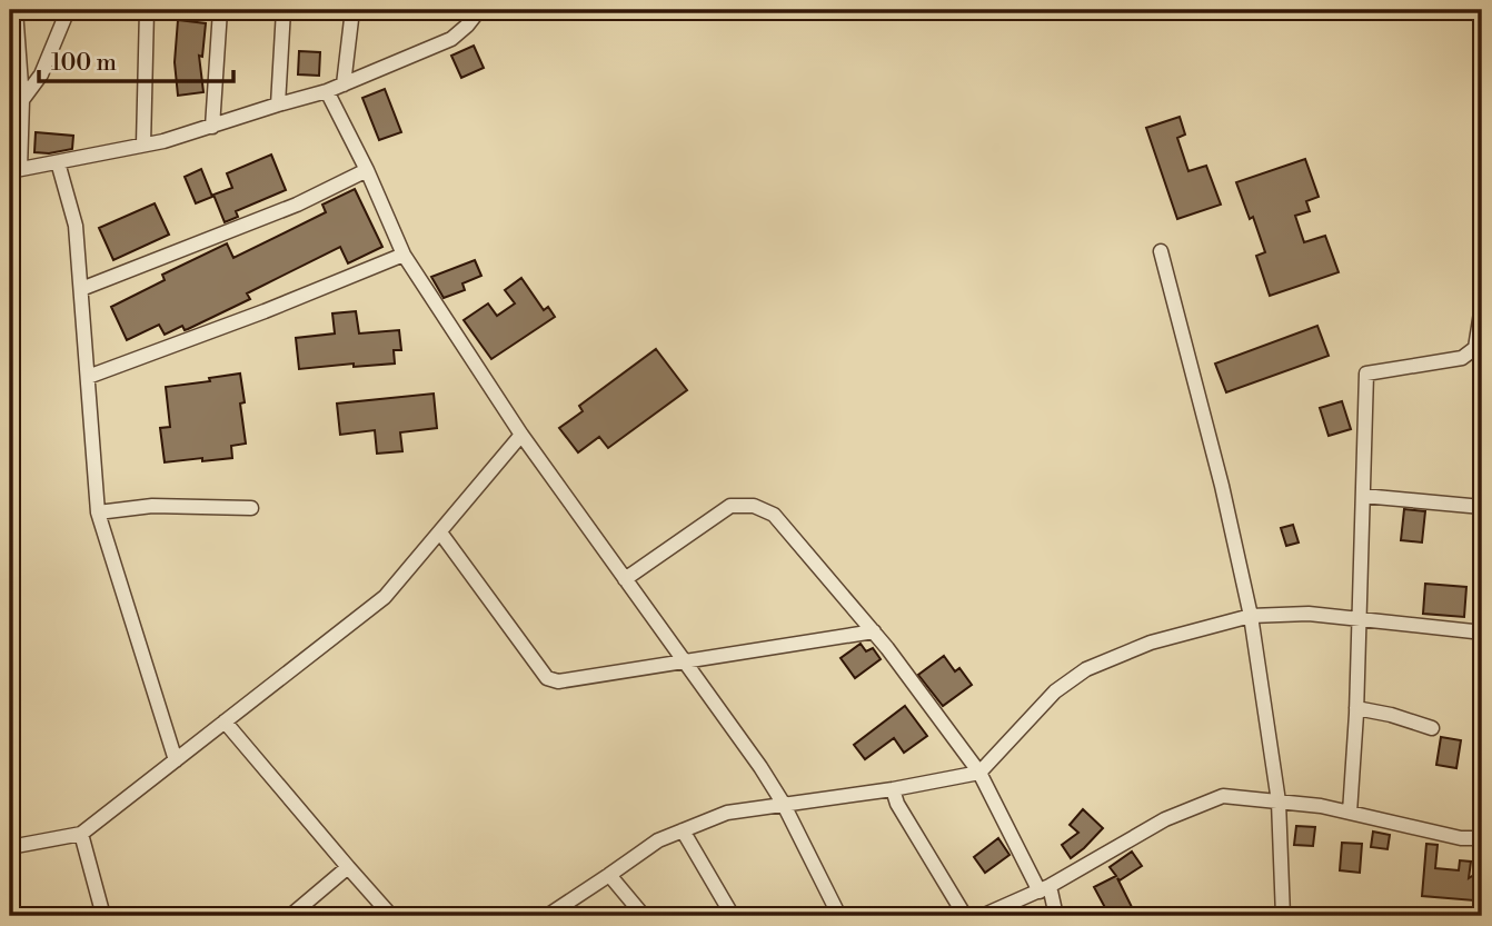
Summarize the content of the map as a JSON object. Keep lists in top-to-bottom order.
{
  "scale_bar": "100 m"
}
